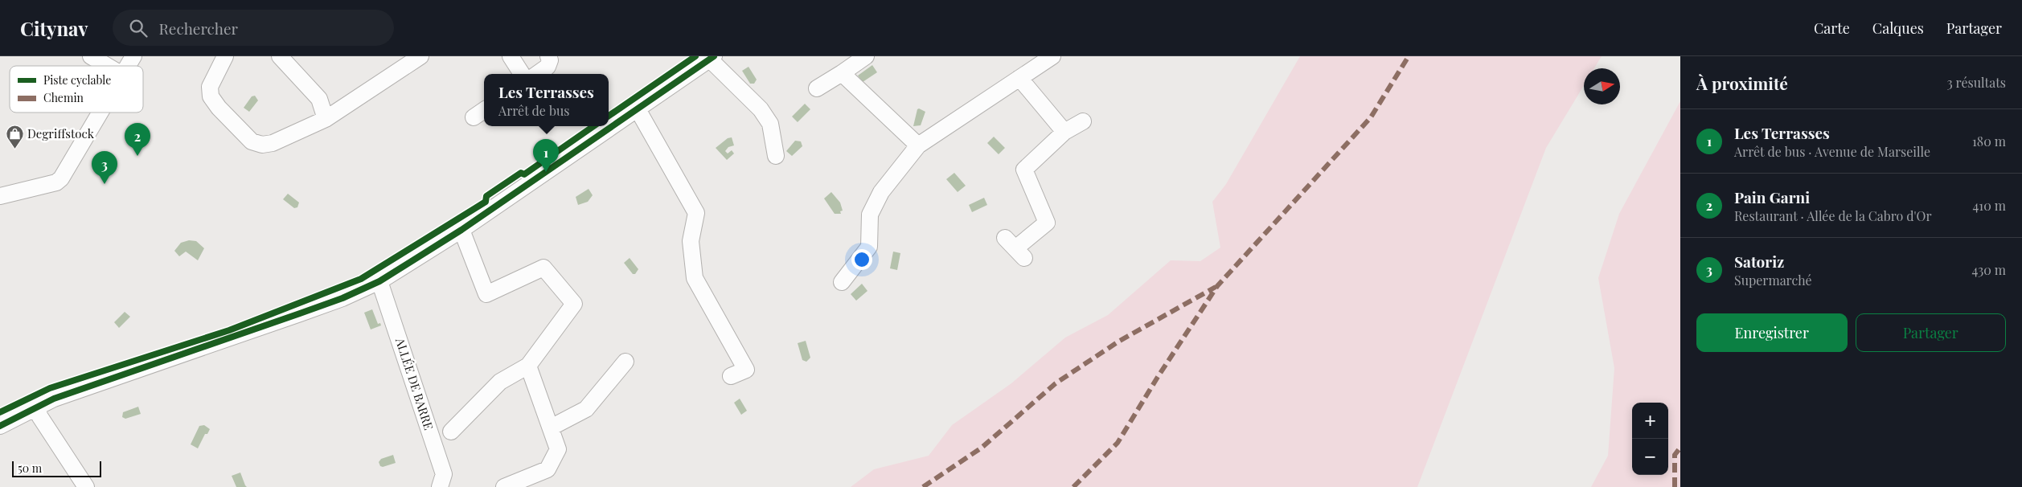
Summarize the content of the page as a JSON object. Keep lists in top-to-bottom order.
{
  "streets": {
    "street": ["ALLÉE DE BARRE"]
  },
  "places": {
    "shop": ["Degriffstock"]
  },
  "legend": ["Piste cyclable", "Chemin"],
  "scale_bar": "50 m",
  "north": "right",
  "page": {
    "header": "Citynav",
    "search": "Rechercher",
    "nav": ["Carte", "Calques", "Partager"],
    "heading": ["À proximité", "3 résultats"],
    "popup": ["Les Terrasses", "Arrêt de bus"],
    "list": [
      {
        "mark": "1",
        "name": "Les Terrasses",
        "note": "Arrêt de bus · Avenue de Marseille",
        "value": "180 m"
      },
      {
        "mark": "2",
        "name": "Pain Garni",
        "note": "Restaurant · Allée de la Cabro d'Or",
        "value": "410 m"
      },
      {
        "mark": "3",
        "name": "Satoriz",
        "note": "Supermarché",
        "value": "430 m"
      }
    ],
    "pins": ["2", "1", "3"],
    "buttons": ["Enregistrer", "Partager"],
    "map_buttons": ["+", "−"],
    "scale": "50 m"
  }
}
